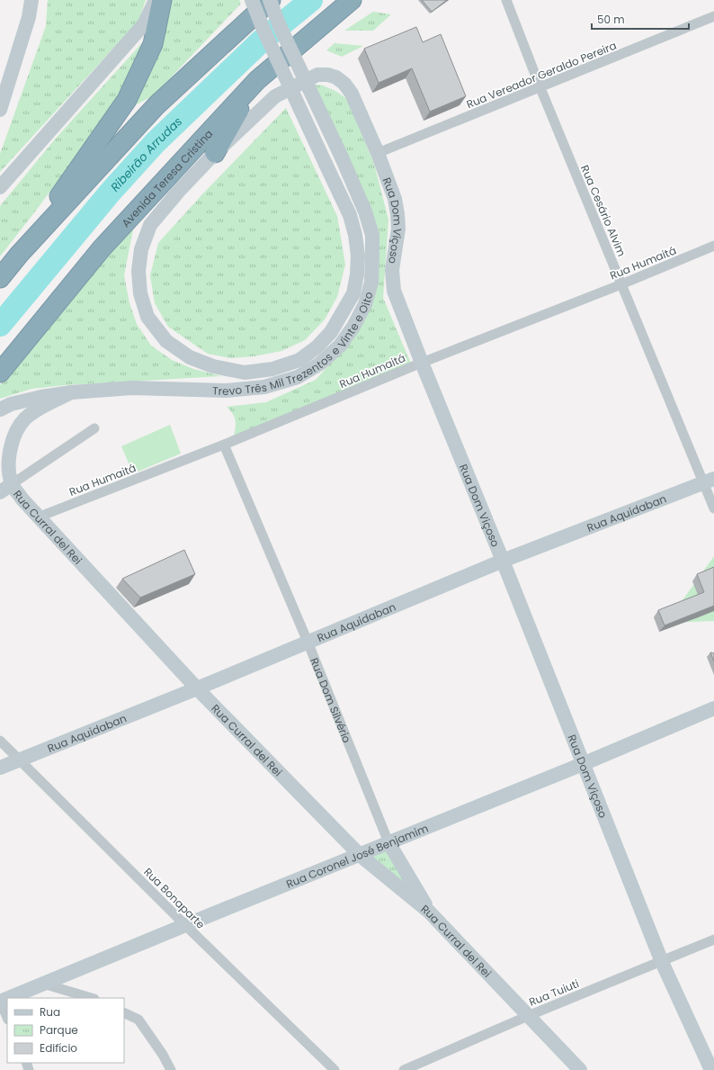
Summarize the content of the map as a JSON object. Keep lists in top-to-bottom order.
{
  "streets": {
    "highway": ["Avenida Teresa Cristina"],
    "street": [
      "Rua Vereador Geraldo Pereira",
      "Rua Cesário Alvim",
      "Rua Dom Viçoso",
      "Rua Humaitá",
      "Trevo Três Mil Trezentos e Vinte e Oito",
      "Rua Aquidaban",
      "Rua Curral del Rei",
      "Rua Dom Silvério",
      "Rua Coronel José Benjamim",
      "Rua Bonaparte",
      "Rua Tuiuti"
    ]
  },
  "crossings": [
    ["Rua Vereador Geraldo Pereira", "Rua Cesário Alvim"],
    ["Rua Vereador Geraldo Pereira", "Rua Dom Viçoso"],
    ["Rua Cesário Alvim", "Rua Humaitá"],
    ["Rua Cesário Alvim", "Rua Aquidaban"],
    ["Rua Dom Viçoso", "Rua Humaitá"],
    ["Rua Dom Viçoso", "Trevo Três Mil Trezentos e Vinte e Oito"],
    ["Rua Dom Viçoso", "Rua Aquidaban"],
    ["Rua Dom Viçoso", "Rua Coronel José Benjamim"],
    ["Rua Dom Viçoso", "Rua Tuiuti"],
    ["Rua Humaitá", "Rua Curral del Rei"],
    ["Rua Humaitá", "Rua Dom Silvério"],
    ["Trevo Três Mil Trezentos e Vinte e Oito", "Rua Curral del Rei"],
    ["Rua Aquidaban", "Rua Curral del Rei"],
    ["Rua Aquidaban", "Rua Dom Silvério"],
    ["Rua Aquidaban", "Rua Bonaparte"],
    ["Rua Curral del Rei", "Rua Dom Silvério"],
    ["Rua Curral del Rei", "Rua Coronel José Benjamim"],
    ["Rua Curral del Rei", "Rua Tuiuti"],
    ["Rua Dom Silvério", "Rua Coronel José Benjamim"],
    ["Rua Coronel José Benjamim", "Rua Bonaparte"]
  ],
  "water": ["Ribeirão Arrudas"],
  "legend": ["Rua", "Parque", "Edifício"],
  "scale_bar": "50 m"
}
